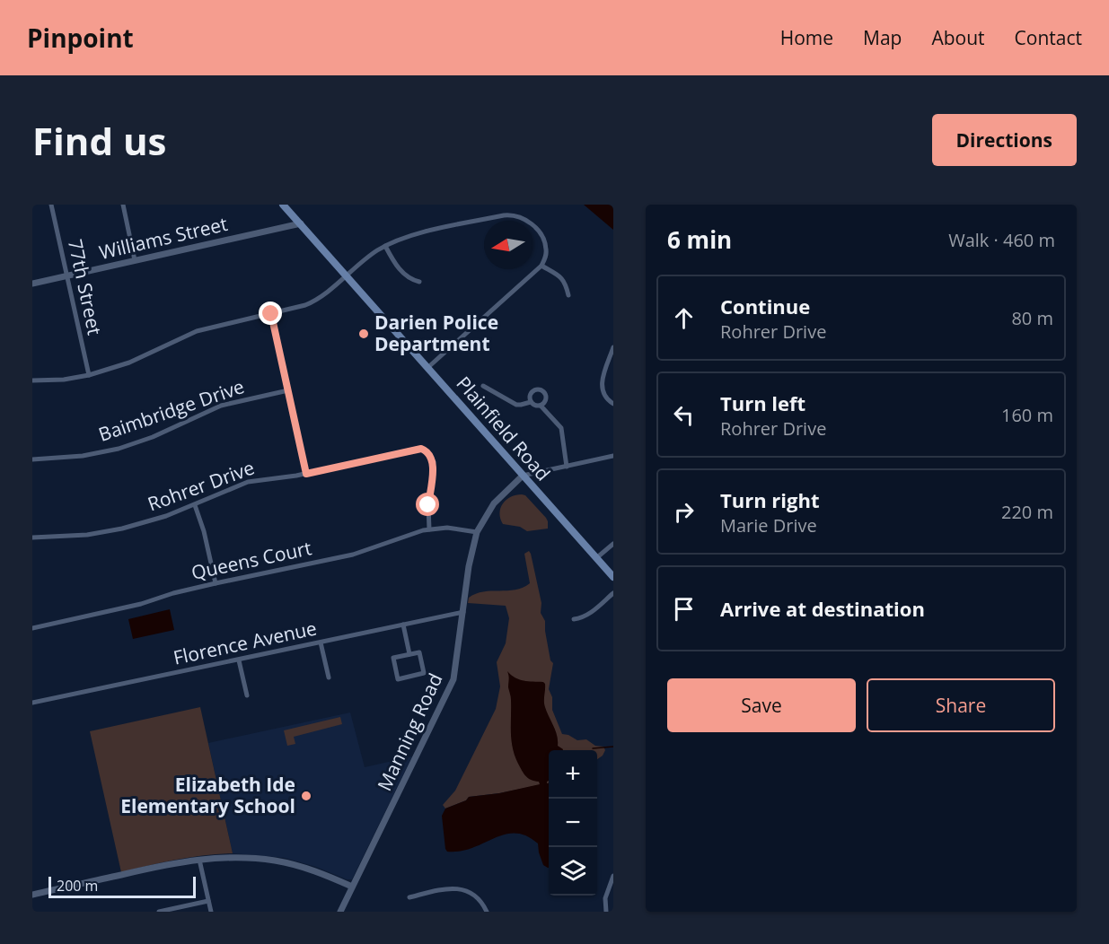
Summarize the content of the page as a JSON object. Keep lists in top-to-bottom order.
{
  "streets": {
    "main road": ["Plainfield Road"],
    "street": [
      "Williams Street",
      "77th Street",
      "Baimbridge Drive",
      "Rohrer Drive",
      "Queens Court",
      "Florence Avenue",
      "Manning Road"
    ]
  },
  "crossings": [
    ["Williams Street", "77th Street"],
    ["Williams Street", "Plainfield Road"],
    ["Plainfield Road", "Manning Road"],
    ["Rohrer Drive", "Queens Court"],
    ["Queens Court", "Manning Road"],
    ["Florence Avenue", "Manning Road"]
  ],
  "places": ["Darien Police Department", "Elizabeth Ide Elementary School"],
  "scale_bar": "200 m",
  "north": "left",
  "page": {
    "header": "Pinpoint",
    "nav": [
      "Home",
      "Map",
      "About",
      "Contact"
    ],
    "buttons": [
      "Directions",
      ["Save", "Share"]
    ],
    "title": "Find us",
    "heading": ["6 min", "Walk · 460 m"],
    "list": [
      ["Continue", "Rohrer Drive", "80 m"],
      ["Turn left", "Rohrer Drive", "160 m"],
      ["Turn right", "Marie Drive", "220 m"],
      "Arrive at destination"
    ],
    "map_buttons": ["+", "−"],
    "scale": "200 m"
  }
}
